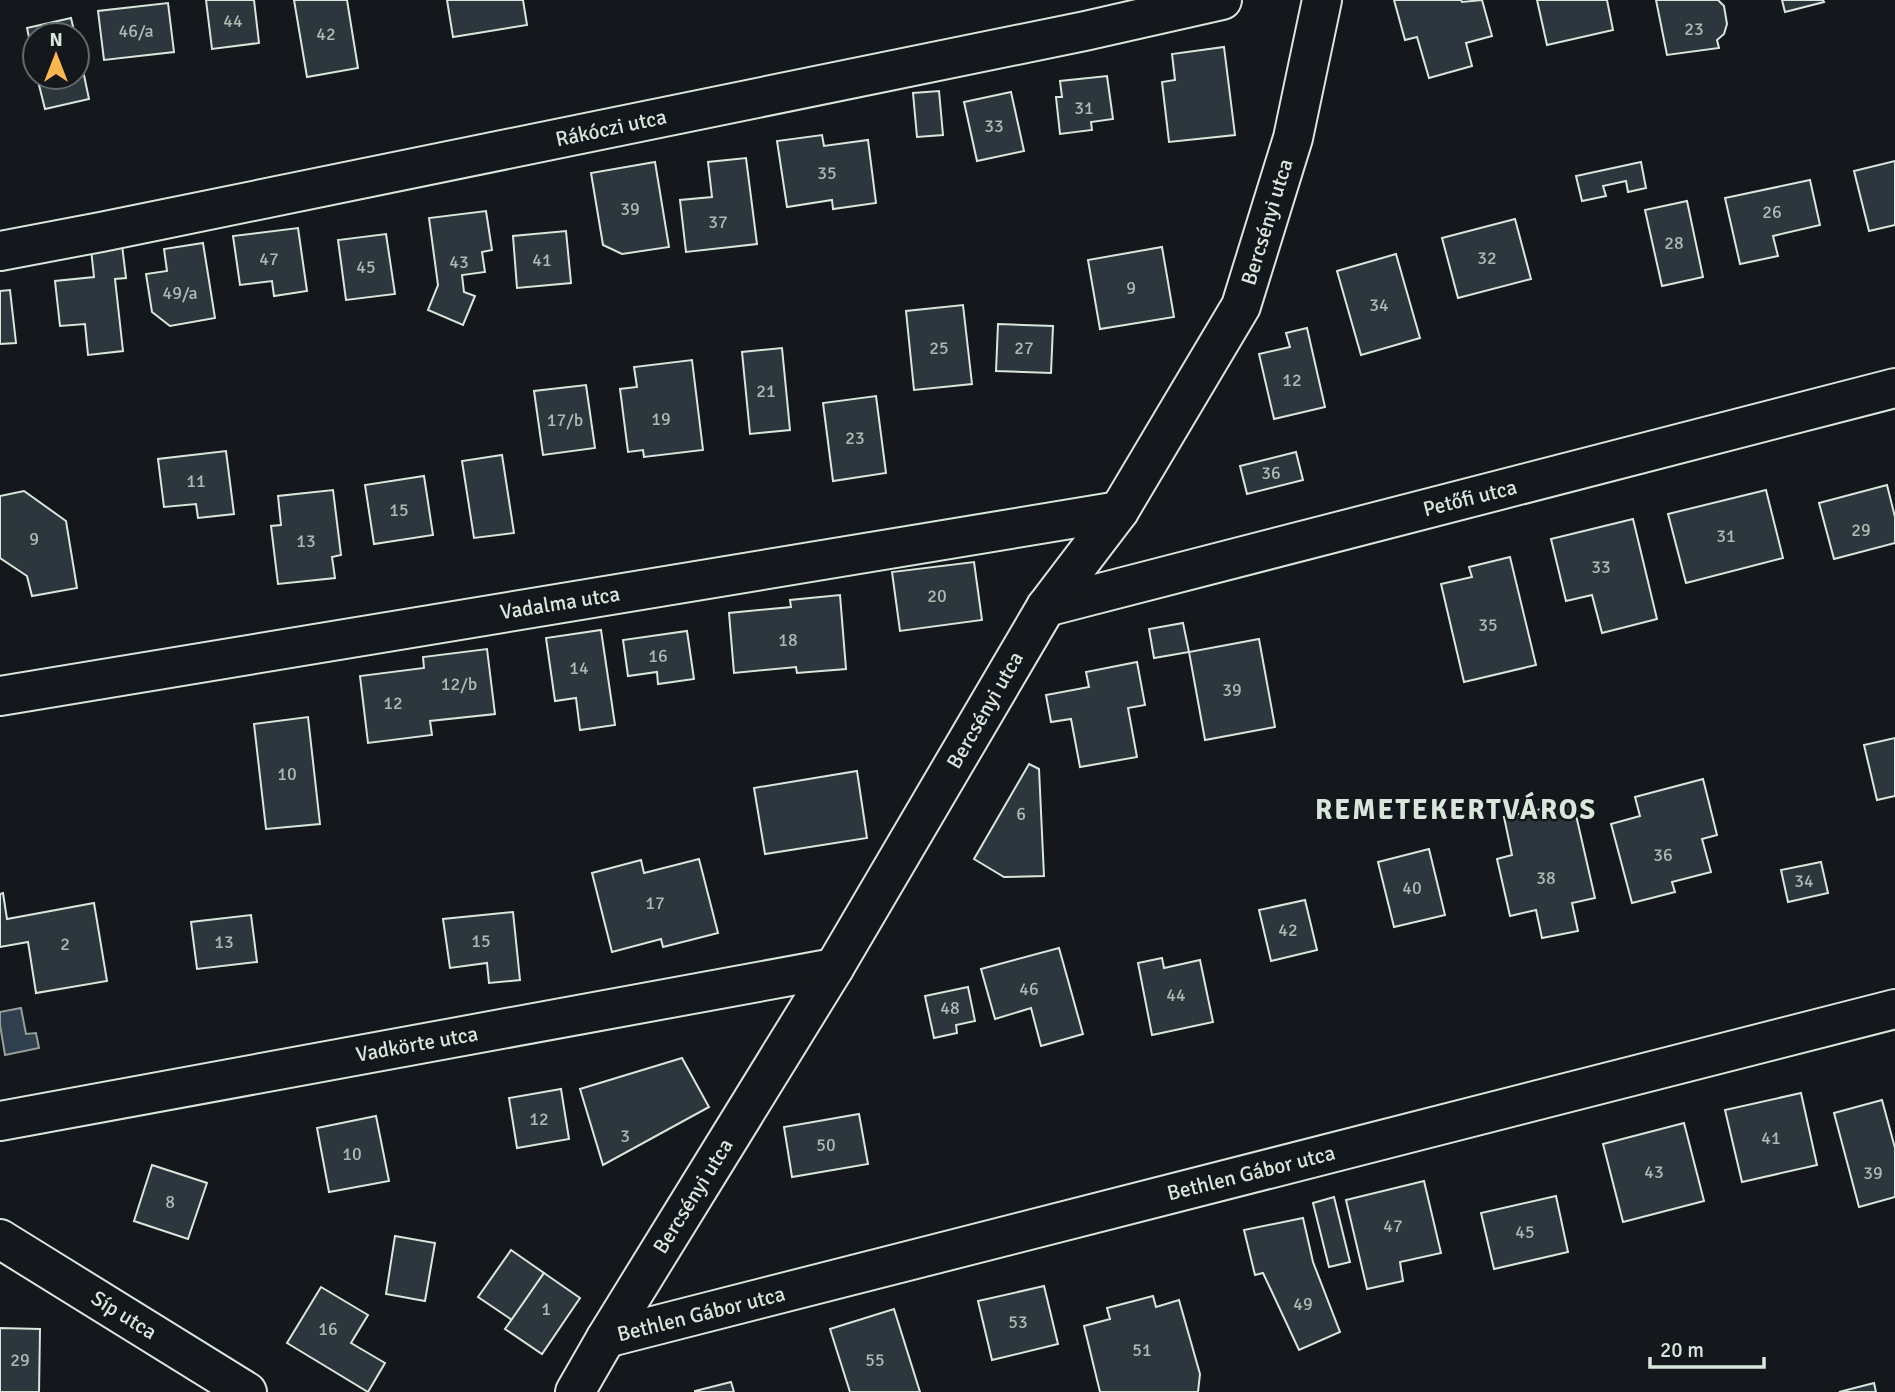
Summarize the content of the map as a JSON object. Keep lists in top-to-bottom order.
{
  "streets": {
    "street": [
      "Rákóczi utca",
      "Bercsényi utca",
      "Petőfi utca",
      "Vadalma utca",
      "Vadkörte utca",
      "Bethlen Gábor utca",
      "Síp utca"
    ]
  },
  "crossings": [
    ["Bercsényi utca", "Petőfi utca"],
    ["Bercsényi utca", "Vadalma utca"],
    ["Bercsényi utca", "Vadkörte utca"],
    ["Bercsényi utca", "Bethlen Gábor utca"]
  ],
  "districts": ["REMETEKERTVÁROS"],
  "house_numbers": [
    "44",
    "23",
    "46/a",
    "42",
    "31",
    "33",
    "35",
    "39",
    "26",
    "37",
    "28",
    "32",
    "47",
    "41",
    "43",
    "45",
    "9",
    "49/a",
    "34",
    "25",
    "27",
    "12",
    "21",
    "19",
    "17/b",
    "23",
    "36",
    "11",
    "15",
    "29",
    "31",
    "9",
    "13",
    "33",
    "20",
    "35",
    "18",
    "16",
    "14",
    "12/b",
    "39",
    "12",
    "10",
    "6",
    "36",
    "38",
    "34",
    "40",
    "17",
    "42",
    "15",
    "13",
    "2",
    "46",
    "44",
    "48",
    "12",
    "3",
    "41",
    "50",
    "10",
    "43",
    "39",
    "8",
    "47",
    "45",
    "49",
    "1",
    "53",
    "16",
    "51",
    "29",
    "55"
  ],
  "scale_bar": "20 m",
  "north": "top"
}
